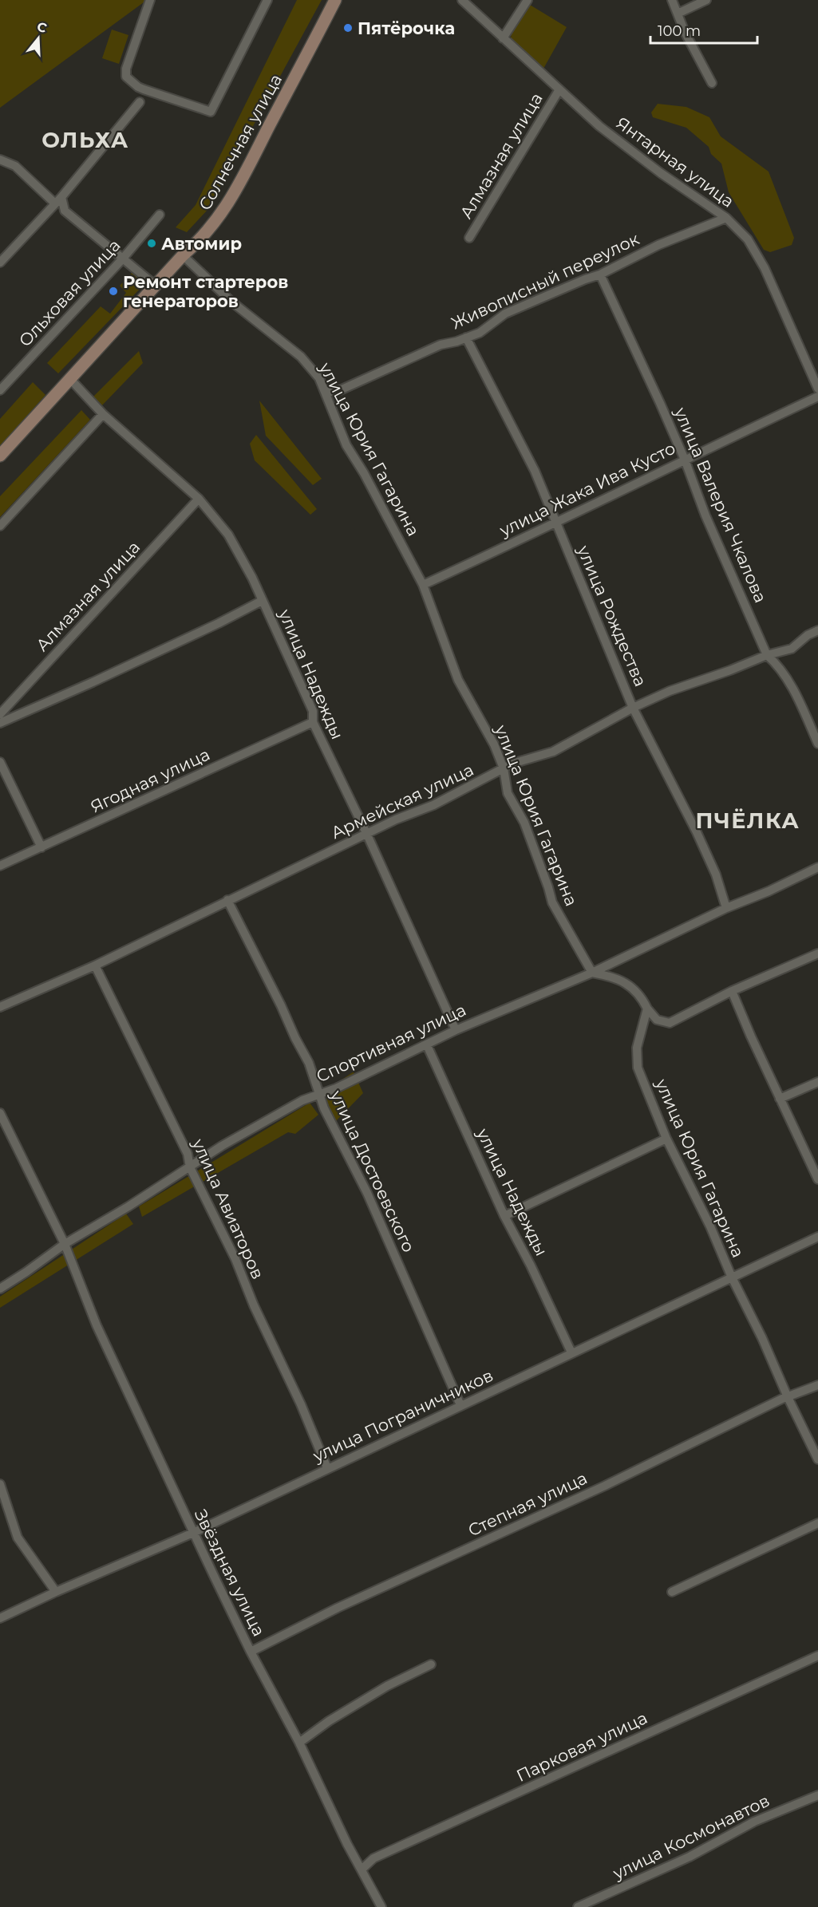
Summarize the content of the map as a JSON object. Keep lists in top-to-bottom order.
{
  "streets": {
    "street": [
      "Солнечная улица",
      "Алмазная улица",
      "Янтарная улица",
      "Живописный переулок",
      "Ольховая улица",
      "улица Юрия Гагарина",
      "улица Жака Ива Кусто",
      "улица Валерия Чкалова",
      "улица Рождества",
      "улица Надежды",
      "Ягодная улица",
      "Армейская улица",
      "Спортивная улица",
      "улица Достоевского",
      "улица Авиаторов",
      "улица Пограничников",
      "Степная улица",
      "Звёздная улица",
      "Парковая улица",
      "улица Космонавтов"
    ]
  },
  "crossings": [
    ["Солнечная улица", "улица Юрия Гагарина"],
    ["Солнечная улица", "улица Надежды"],
    ["Алмазная улица", "Янтарная улица"],
    ["Алмазная улица", "улица Надежды"],
    ["Янтарная улица", "Живописный переулок"],
    ["Живописный переулок", "улица Юрия Гагарина"],
    ["Живописный переулок", "улица Валерия Чкалова"],
    ["Живописный переулок", "улица Рождества"],
    ["улица Юрия Гагарина", "улица Жака Ива Кусто"],
    ["улица Юрия Гагарина", "Армейская улица"],
    ["улица Юрия Гагарина", "Спортивная улица"],
    ["улица Юрия Гагарина", "улица Пограничников"],
    ["улица Юрия Гагарина", "Степная улица"],
    ["улица Жака Ива Кусто", "улица Валерия Чкалова"],
    ["улица Жака Ива Кусто", "улица Рождества"],
    ["улица Валерия Чкалова", "Армейская улица"],
    ["улица Рождества", "Армейская улица"],
    ["улица Рождества", "Спортивная улица"],
    ["улица Надежды", "Ягодная улица"],
    ["улица Надежды", "Армейская улица"],
    ["улица Надежды", "Спортивная улица"],
    ["улица Надежды", "улица Пограничников"],
    ["Армейская улица", "улица Достоевского"],
    ["Армейская улица", "улица Авиаторов"],
    ["Спортивная улица", "улица Достоевского"],
    ["Спортивная улица", "улица Авиаторов"],
    ["Спортивная улица", "Звёздная улица"],
    ["улица Достоевского", "улица Пограничников"],
    ["улица Авиаторов", "улица Пограничников"],
    ["улица Пограничников", "Звёздная улица"],
    ["Степная улица", "Звёздная улица"],
    ["Звёздная улица", "Парковая улица"]
  ],
  "districts": ["ОЛЬХА", "ПЧЁЛКА"],
  "places": ["Пятёрочка", "Автомир", "Ремонт стартеров генераторов"],
  "scale_bar": "100 m",
  "north": "top"
}
